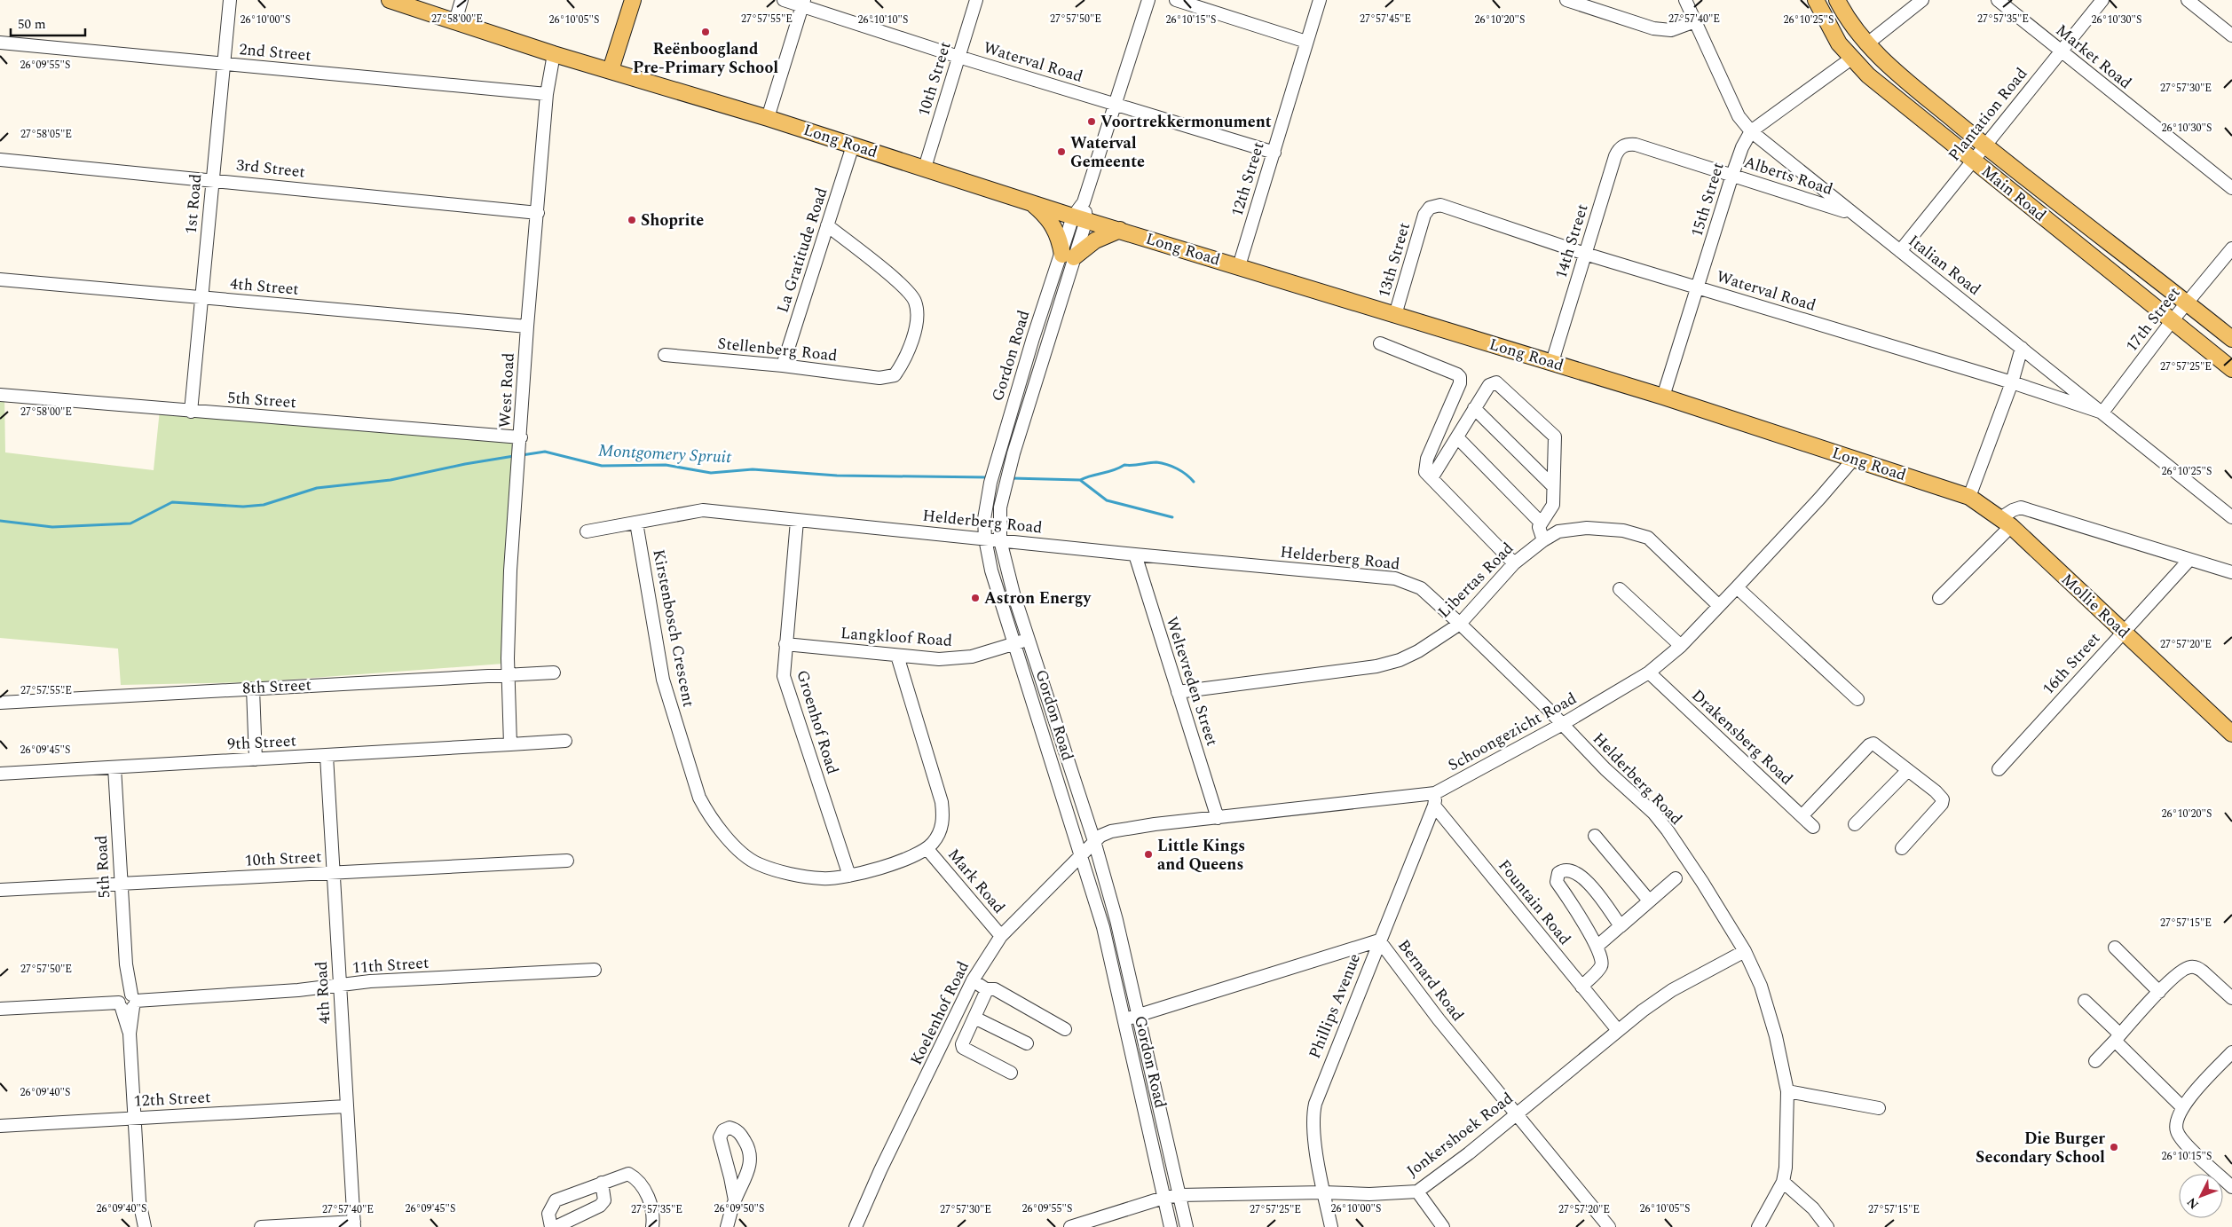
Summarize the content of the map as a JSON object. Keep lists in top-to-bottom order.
{
  "streets": {
    "main road": ["Long Road", "Main Road", "Mollie Road"],
    "street": [
      "2nd Street",
      "Market Road",
      "Waterval Road",
      "10th Street",
      "Plantation Road",
      "3rd Street",
      "Alberts Road",
      "12th Street",
      "15th Street",
      "1st Road",
      "14th Street",
      "La Gratitude Road",
      "13th Street",
      "Italian Road",
      "4th Street",
      "17th Street",
      "Stellenberg Road",
      "Gordon Road",
      "West Road",
      "5th Street",
      "Helderberg Road",
      "Libertas Road",
      "Kirstenbosch Crescent",
      "Langkloof Road",
      "16th Street",
      "Weltevreden Street",
      "8th Street",
      "Groenhof Road",
      "Schoongezicht Road",
      "Drakensberg Road",
      "9th Street",
      "5th Road",
      "Mark Road",
      "Fountain Road",
      "11th Street",
      "Bernard Road",
      "4th Road",
      "Phillips Avenue",
      "Koelenhof Road",
      "Jonkershoek Road"
    ]
  },
  "crossings": [
    ["2nd Street", "1st Road"],
    ["2nd Street", "West Road"],
    ["Market Road", "Plantation Road"],
    ["Waterval Road", "10th Street"],
    ["Waterval Road", "12th Street"],
    ["Waterval Road", "15th Street"],
    ["Waterval Road", "14th Street"],
    ["Waterval Road", "13th Street"],
    ["Waterval Road", "Italian Road"],
    ["Waterval Road", "17th Street"],
    ["10th Street", "Long Road"],
    ["10th Street", "5th Road"],
    ["10th Street", "4th Road"],
    ["Plantation Road", "Main Road"],
    ["Plantation Road", "Italian Road"],
    ["Long Road", "12th Street"],
    ["Long Road", "15th Street"],
    ["Long Road", "14th Street"],
    ["Long Road", "La Gratitude Road"],
    ["Long Road", "13th Street"],
    ["Long Road", "Gordon Road"],
    ["Long Road", "West Road"],
    ["Long Road", "Mollie Road"],
    ["Long Road", "Schoongezicht Road"],
    ["3rd Street", "1st Road"],
    ["3rd Street", "West Road"],
    ["Alberts Road", "15th Street"],
    ["Alberts Road", "14th Street"],
    ["Alberts Road", "Italian Road"],
    ["12th Street", "5th Road"],
    ["12th Street", "4th Road"],
    ["Main Road", "15th Street"],
    ["Main Road", "17th Street"],
    ["15th Street", "Italian Road"],
    ["1st Road", "4th Street"],
    ["1st Road", "5th Street"],
    ["La Gratitude Road", "Stellenberg Road"],
    ["Italian Road", "17th Street"],
    ["4th Street", "West Road"],
    ["Gordon Road", "Helderberg Road"],
    ["Gordon Road", "Langkloof Road"],
    ["Gordon Road", "Schoongezicht Road"],
    ["Gordon Road", "Bernard Road"],
    ["Gordon Road", "Koelenhof Road"],
    ["Gordon Road", "Jonkershoek Road"],
    ["West Road", "5th Street"],
    ["West Road", "8th Street"],
    ["West Road", "9th Street"],
    ["Helderberg Road", "Libertas Road"],
    ["Helderberg Road", "Kirstenbosch Crescent"],
    ["Helderberg Road", "Weltevreden Street"],
    ["Helderberg Road", "Groenhof Road"],
    ["Helderberg Road", "Schoongezicht Road"],
    ["Helderberg Road", "Jonkershoek Road"],
    ["Libertas Road", "Weltevreden Street"],
    ["Libertas Road", "Schoongezicht Road"],
    ["Mollie Road", "16th Street"],
    ["Kirstenbosch Crescent", "Langkloof Road"],
    ["Kirstenbosch Crescent", "Groenhof Road"],
    ["Kirstenbosch Crescent", "Mark Road"],
    ["Langkloof Road", "Groenhof Road"],
    ["Weltevreden Street", "Schoongezicht Road"],
    ["Schoongezicht Road", "Drakensberg Road"],
    ["Schoongezicht Road", "Koelenhof Road"],
    ["9th Street", "5th Road"],
    ["9th Street", "4th Road"],
    ["5th Road", "11th Street"],
    ["Mark Road", "Koelenhof Road"],
    ["Fountain Road", "Phillips Avenue"],
    ["Fountain Road", "Jonkershoek Road"],
    ["11th Street", "4th Road"],
    ["Bernard Road", "Phillips Avenue"],
    ["Bernard Road", "Jonkershoek Road"],
    ["Phillips Avenue", "Jonkershoek Road"]
  ],
  "water": ["Montgomery Spruit"],
  "places": [
    "Reënboogland Pre-Primary School",
    "Voortrekkermonument",
    "Waterval Gemeente",
    "Shoprite",
    "Astron Energy",
    "Little Kings and Queens",
    "Die Burger Secondary School"
  ],
  "scale_bar": "50 m",
  "north": "bottom left",
  "coordinates": [
    "27°58'00\"E",
    "27°57'55\"E",
    "27°57'50\"E",
    "27°57'45\"E",
    "27°57'40\"E",
    "27°57'35\"E",
    "26°10'15\"S",
    "26°10'25\"S",
    "26°10'00\"S",
    "26°10'05\"S",
    "26°10'10\"S",
    "26°10'20\"S",
    "26°10'30\"S",
    "26°09'55\"S",
    "27°57'30\"E",
    "27°58'05\"E",
    "27°57'25\"E",
    "27°57'20\"E",
    "26°09'45\"S",
    "27°57'15\"E",
    "26°09'40\"S",
    "26°09'50\"S"
  ]
}
